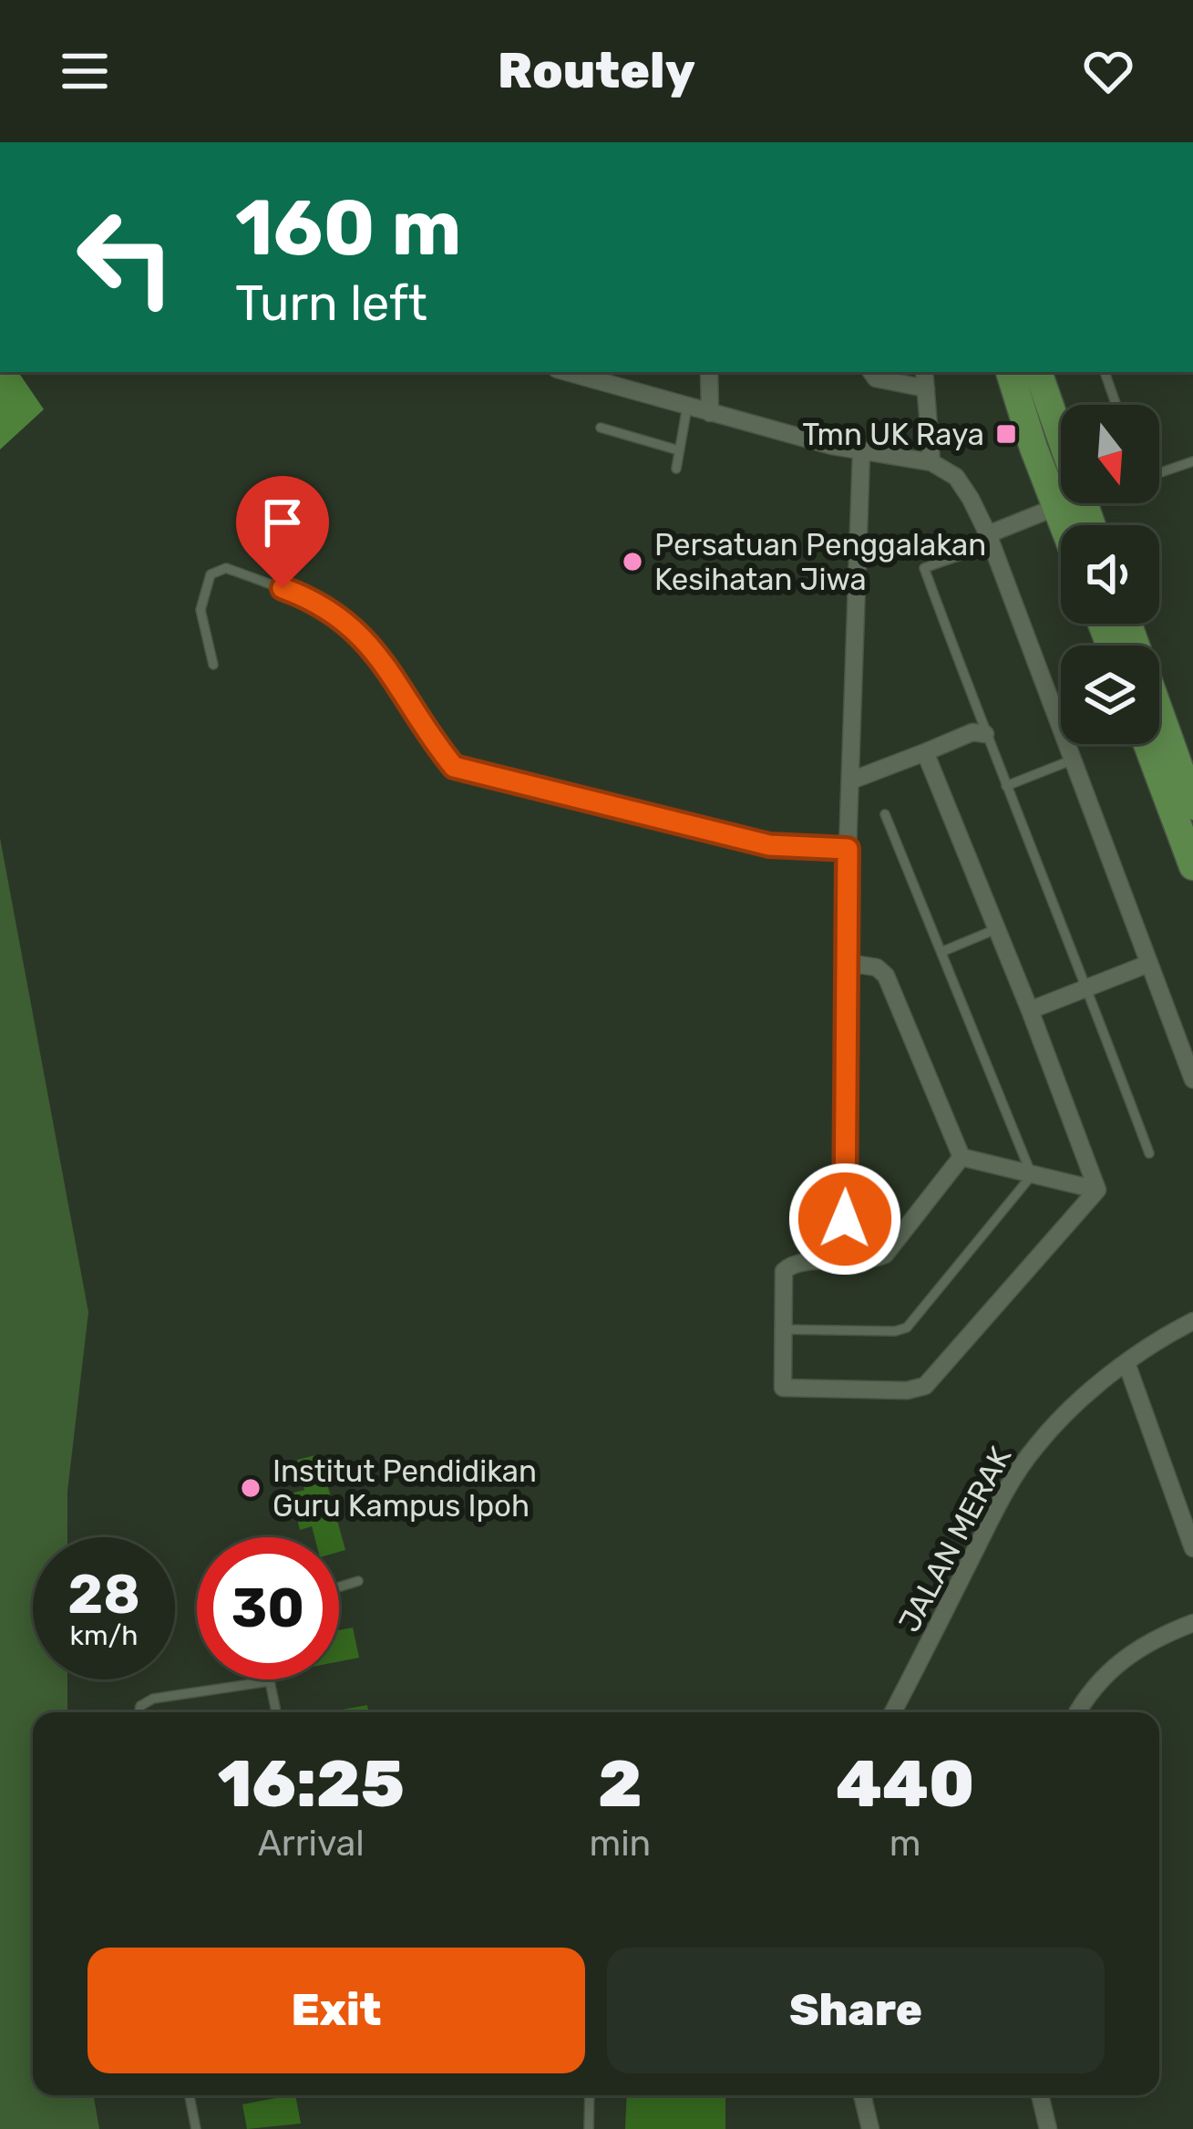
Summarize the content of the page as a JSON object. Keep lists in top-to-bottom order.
{
  "streets": {
    "street": ["JALAN MERAK"]
  },
  "places": {
    "transit": ["Tmn UK Raya"],
    "other": ["Persatuan Penggalakan Kesihatan Jiwa", "Institut Pendidikan Guru Kampus Ipoh"]
  },
  "north": "bottom",
  "page": {
    "header": "Routely",
    "turn": ["160 m", "Turn left"],
    "speed": "28 km/h",
    "limit": "30",
    "eta": [
      "16:25",
      "Arrival",
      "2",
      "min",
      "440",
      "m"
    ],
    "buttons": ["Exit", "Share"]
  }
}
